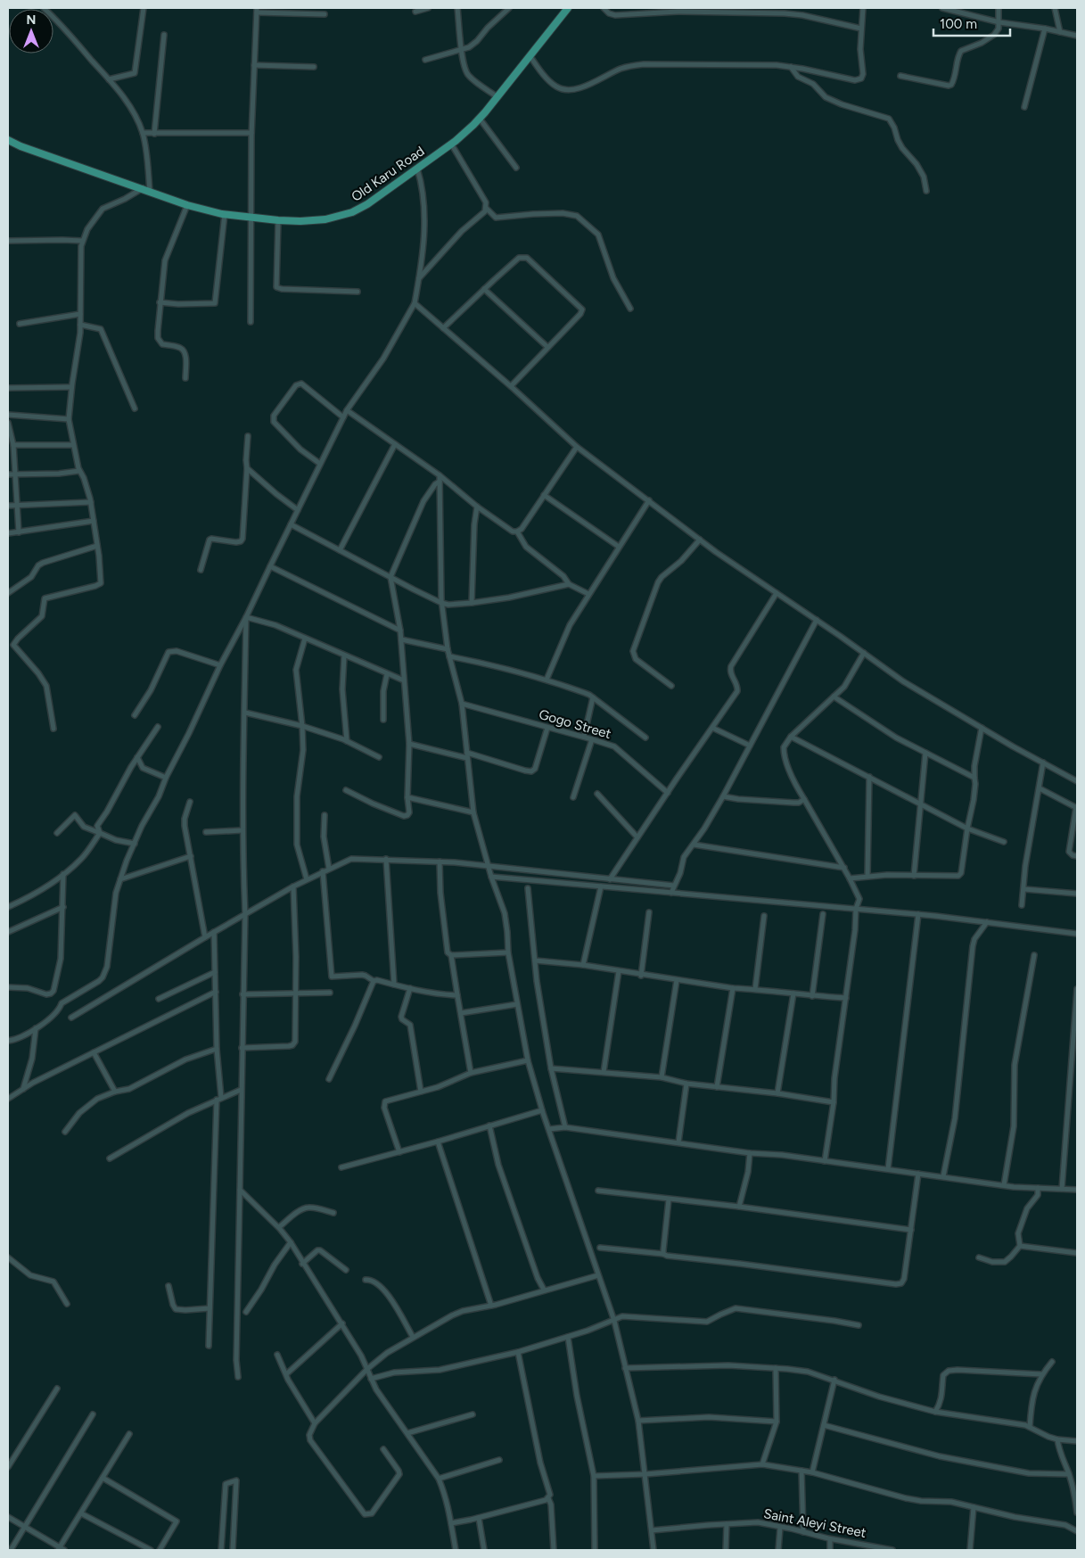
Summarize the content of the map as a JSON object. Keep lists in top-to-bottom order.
{
  "streets": {
    "main road": ["Old Karu Road"],
    "street": ["Gogo Street", "Saint Aleyi Street"]
  },
  "scale_bar": "100 m",
  "north": "top"
}
